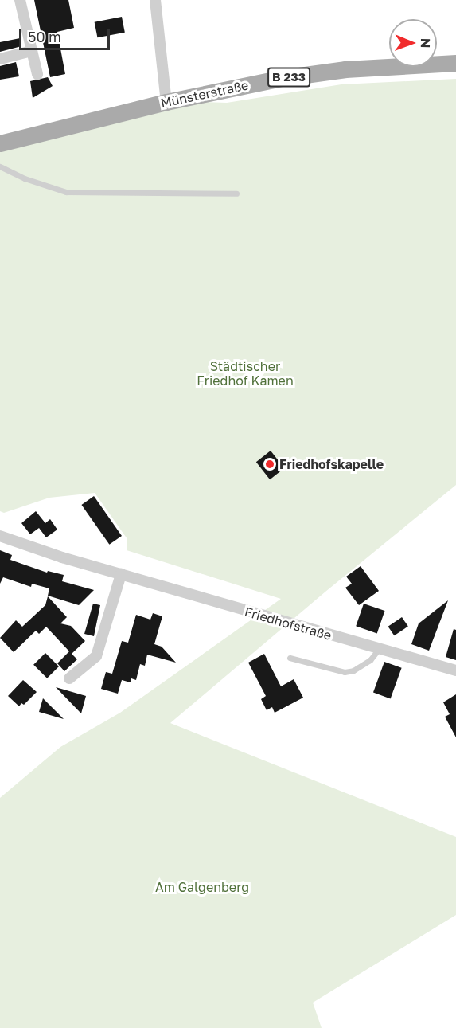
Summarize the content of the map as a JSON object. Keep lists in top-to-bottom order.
{
  "streets": {
    "main road": ["B 233", "Münsterstraße"],
    "street": ["Friedhofstraße"]
  },
  "parks": ["Städtischer Friedhof Kamen", "Am Galgenberg"],
  "places": ["Friedhofskapelle"],
  "scale_bar": "50 m",
  "north": "right"
}
